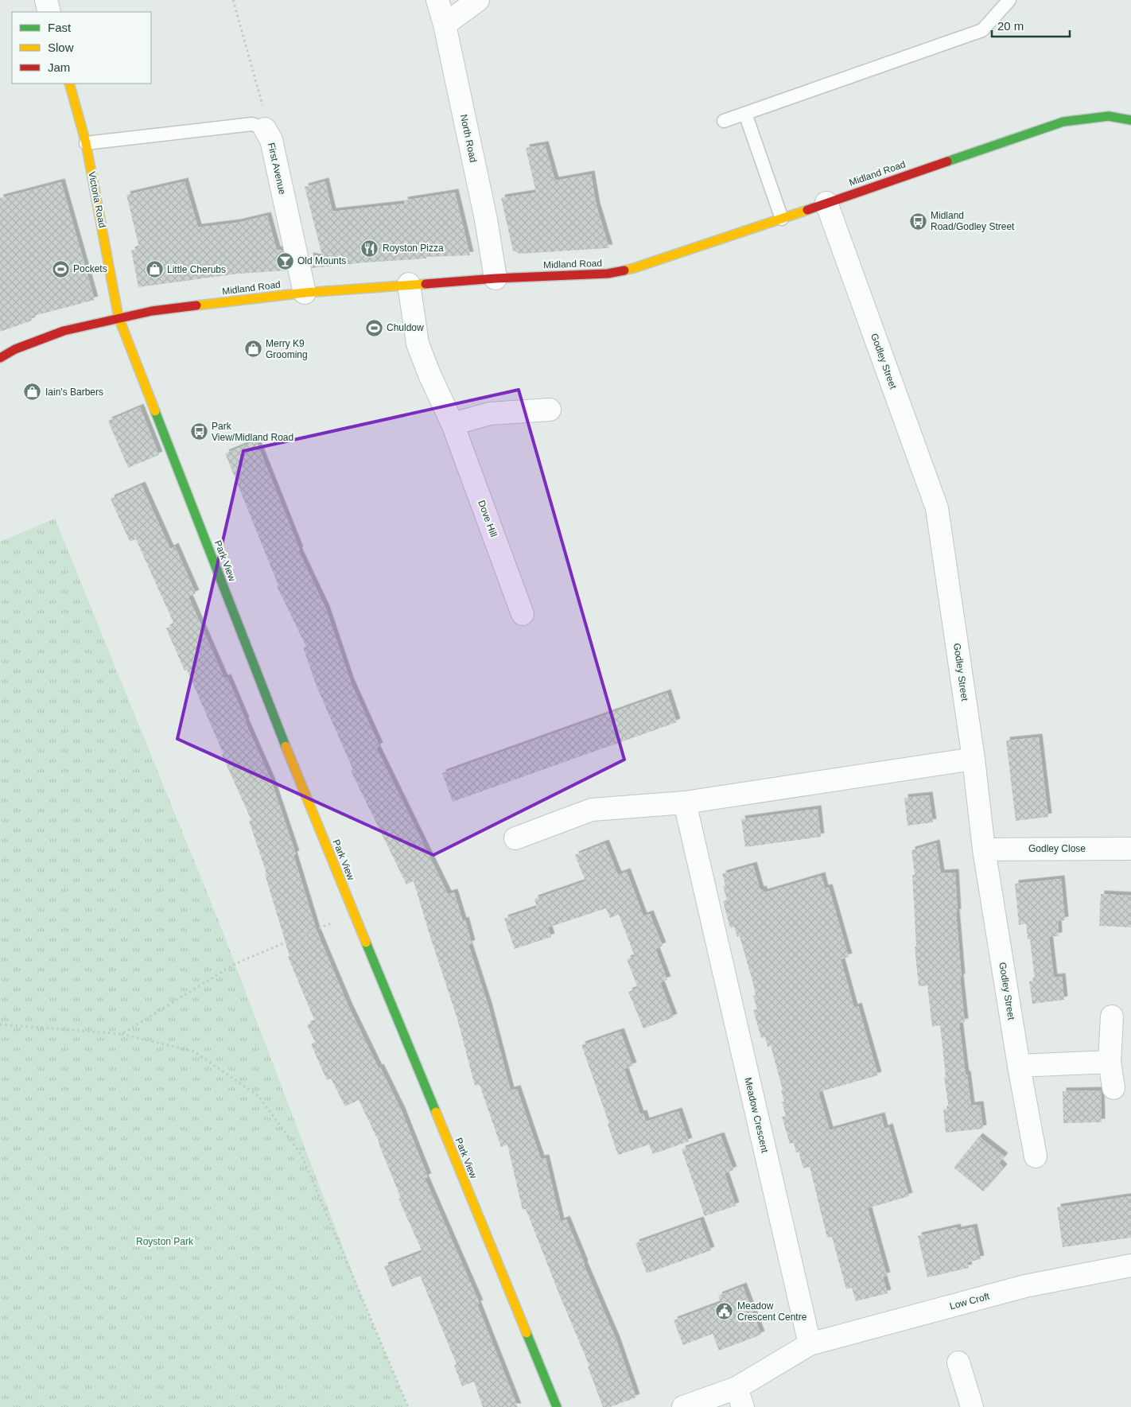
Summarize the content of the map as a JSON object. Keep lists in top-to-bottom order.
{
  "streets": {
    "street": [
      "North Road",
      "First Avenue",
      "Midland Road",
      "Victoria Road",
      "Godley Street",
      "Dove Hill",
      "Park View",
      "Godley Close",
      "Meadow Crescent",
      "Low Croft"
    ]
  },
  "crossings": [
    ["North Road", "Midland Road"],
    ["First Avenue", "Midland Road"],
    ["Midland Road", "Victoria Road"],
    ["Midland Road", "Godley Street"],
    ["Midland Road", "Dove Hill"],
    ["Midland Road", "Park View"],
    ["Victoria Road", "Park View"],
    ["Godley Street", "Godley Close"],
    ["Meadow Crescent", "Low Croft"]
  ],
  "parks": ["Royston Park"],
  "places": {
    "bus stop": ["Midland Road/Godley Street", "Park View/Midland Road"],
    "restaurant": ["Royston Pizza"],
    "bar": ["Old Mounts"],
    "sports": ["Pockets", "Chuldow"],
    "shop": ["Little Cherubs", "Merry K9 Grooming", "Iain's Barbers"],
    "public building": ["Meadow Crescent Centre"]
  },
  "legend": ["Fast", "Slow", "Jam"],
  "scale_bar": "20 m"
}
